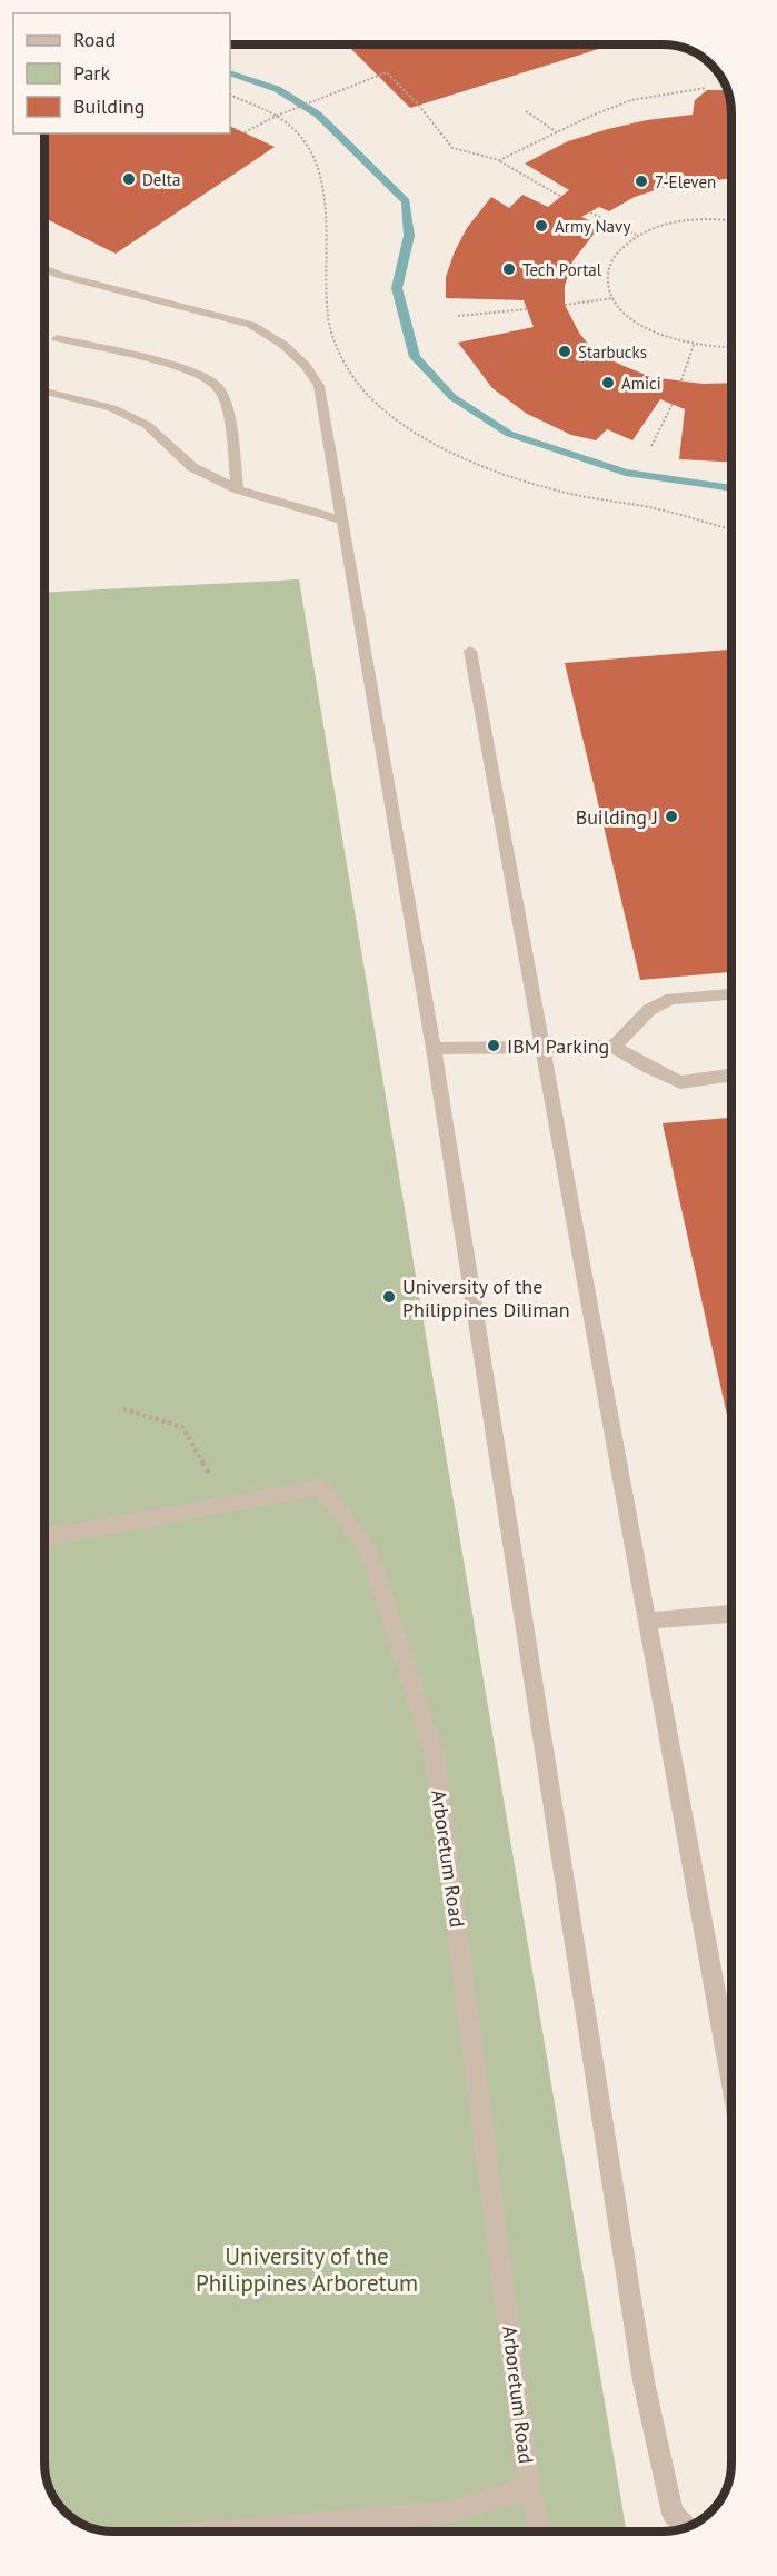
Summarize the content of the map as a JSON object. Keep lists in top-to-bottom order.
{
  "streets": {
    "street": ["Arboretum Road"]
  },
  "parks": ["University of the Philippines Arboretum"],
  "places": [
    "Delta",
    "7-Eleven",
    "Army Navy",
    "Tech Portal",
    "Starbucks",
    "Amici",
    "Building J",
    "IBM Parking",
    "University of the Philippines Diliman"
  ],
  "legend": ["Road", "Park", "Building"]
}
